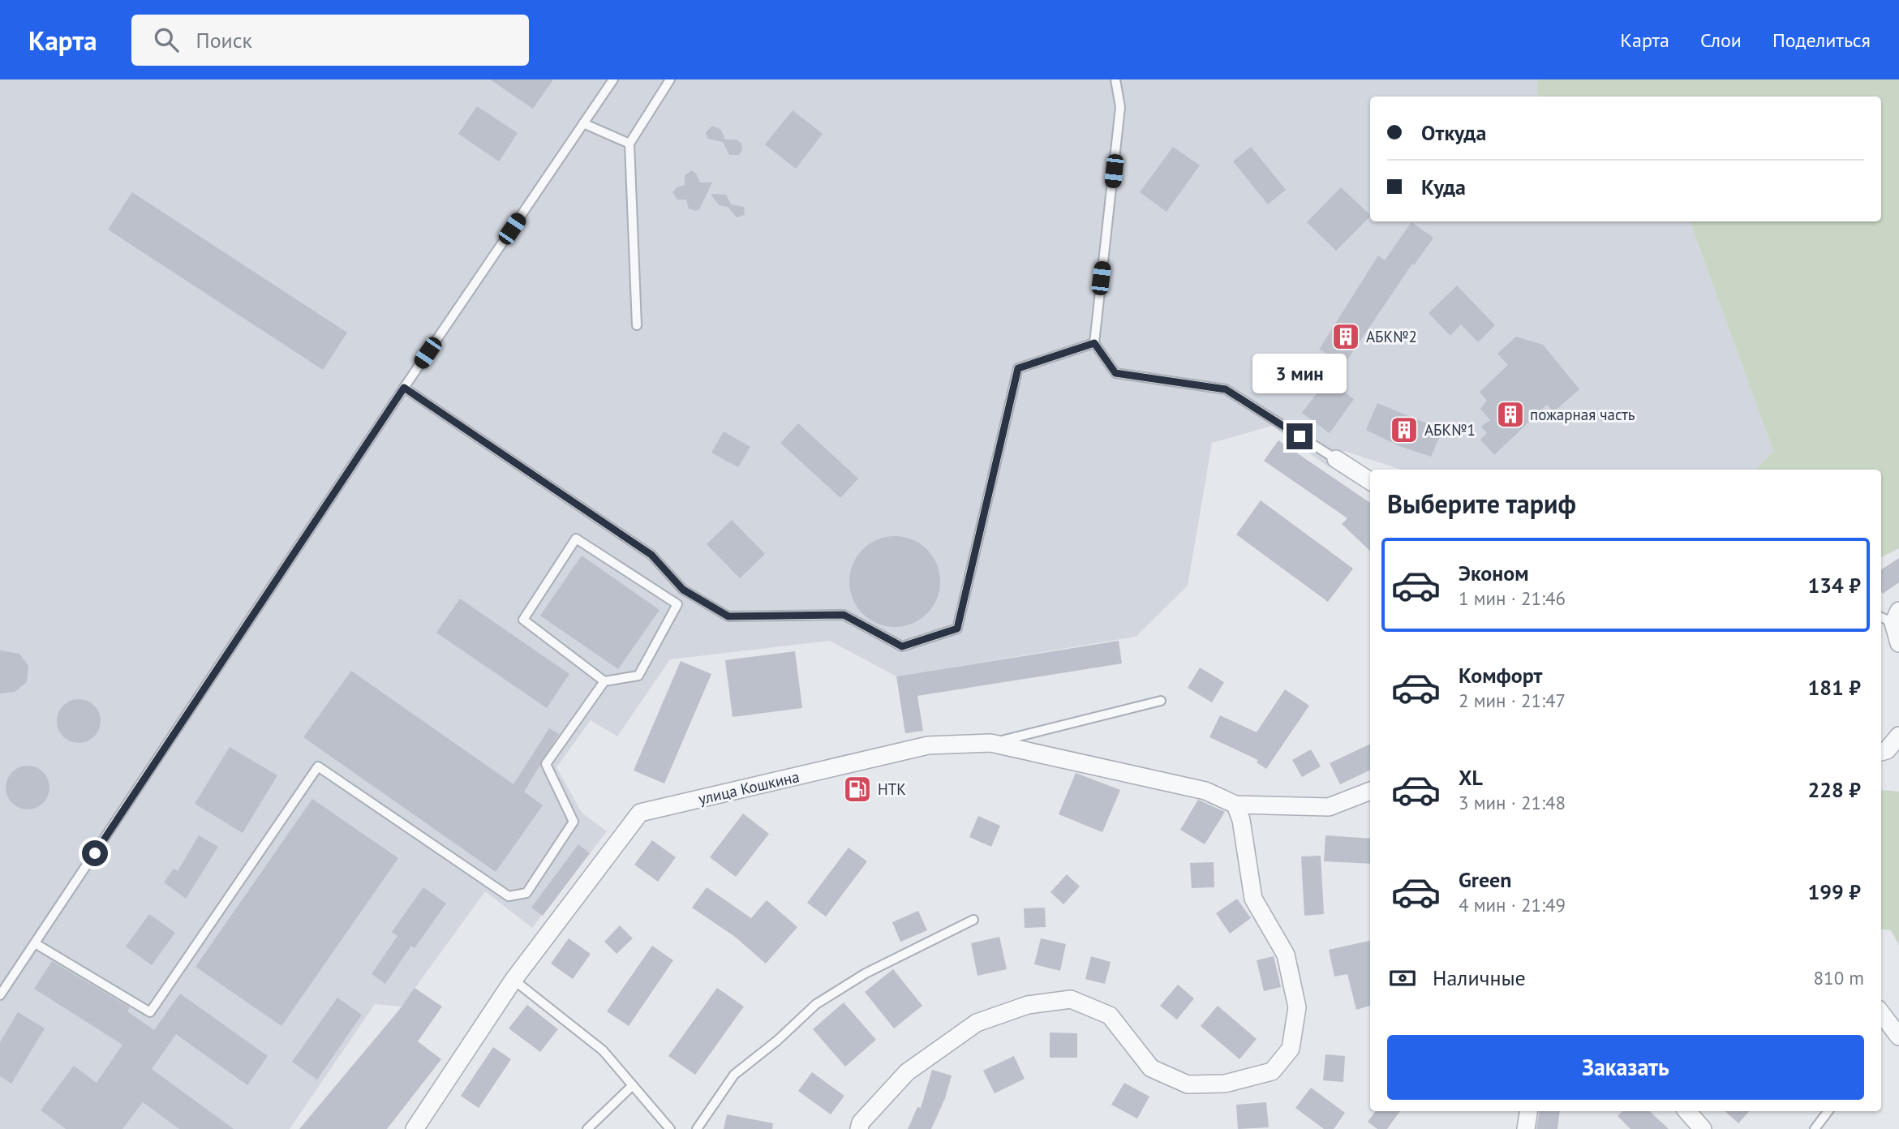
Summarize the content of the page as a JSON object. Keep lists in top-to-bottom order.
{
  "streets": {
    "street": ["улица Кошкина"]
  },
  "places": {
    "building": ["АБК№2", "пожарная часть", "АБК№1"],
    "fuel station": ["НТК"]
  },
  "page": {
    "header": "Карта",
    "search": "Поиск",
    "nav": ["Карта", "Слои", "Поделиться"],
    "banner": ["Откуда", "Куда"],
    "bubble": "3 мин",
    "heading": "Выберите тариф",
    "list": [
      {
        "name": "Эконом",
        "note": "1 мин · 21:46",
        "value": "134 ₽"
      },
      {
        "name": "Комфорт",
        "note": "2 мин · 21:47",
        "value": "181 ₽"
      },
      {
        "name": "XL",
        "note": "3 мин · 21:48",
        "value": "228 ₽"
      },
      {
        "name": "Green",
        "note": "4 мин · 21:49",
        "value": "199 ₽"
      }
    ],
    "pay": ["Наличные", "810 m"],
    "buttons": "Заказать"
  }
}
